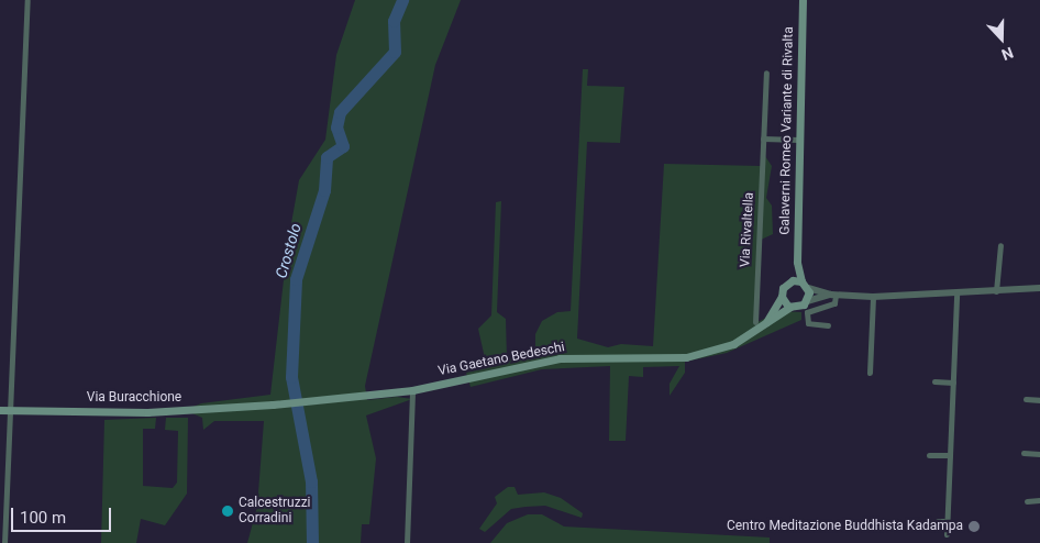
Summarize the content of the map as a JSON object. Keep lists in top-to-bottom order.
{
  "streets": {
    "main road": ["Galaverni Romeo Variante di Rivalta", "Via Gaetano Bedeschi", "Via Buracchione"],
    "street": ["Via Rivaltella"]
  },
  "crossings": [
    ["Galaverni Romeo Variante di Rivalta", "Via Gaetano Bedeschi"],
    ["Via Gaetano Bedeschi", "Via Buracchione"]
  ],
  "water": ["Crostolo"],
  "places": ["Calcestruzzi Corradini", "Centro Meditazione Buddhista Kadampa"],
  "scale_bar": "100 m",
  "north": "bottom"
}
